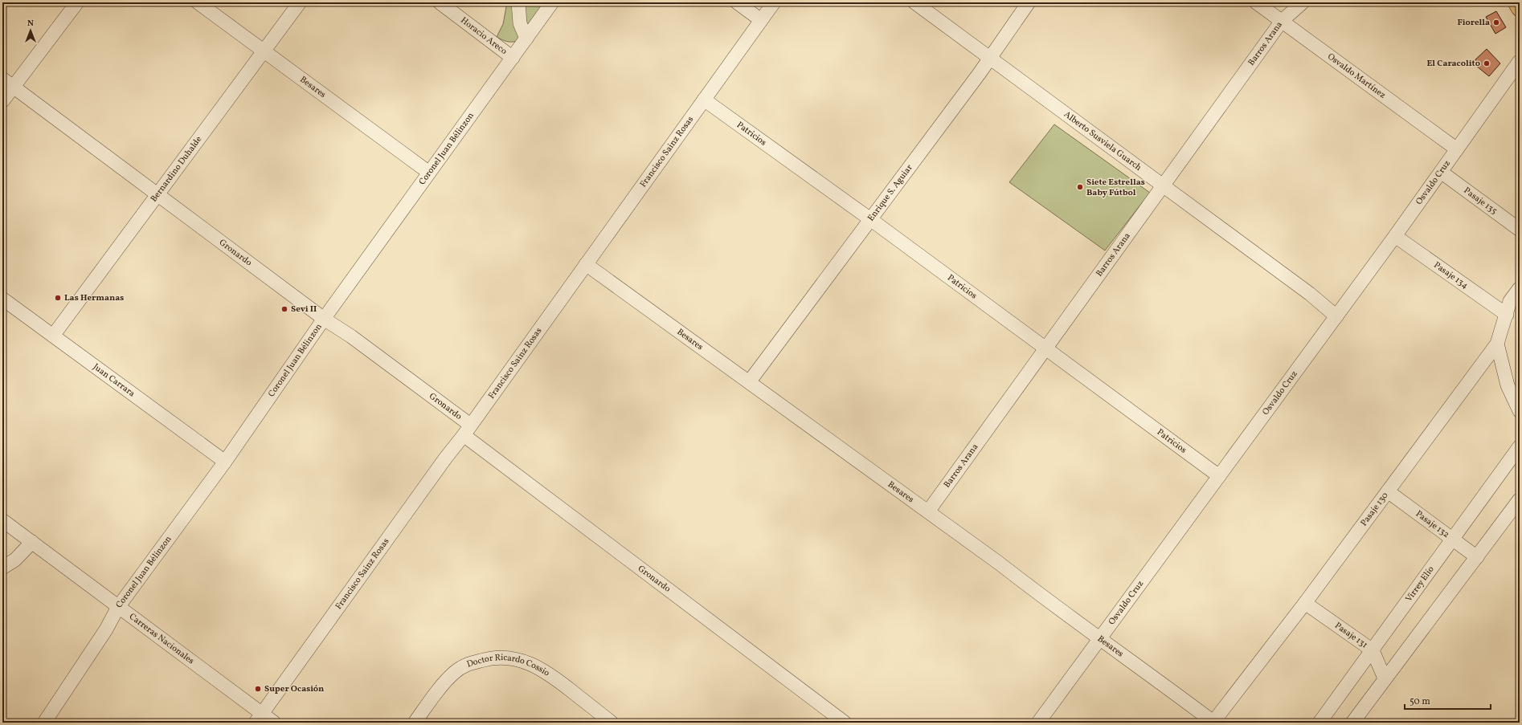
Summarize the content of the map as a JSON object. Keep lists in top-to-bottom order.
{
  "streets": {
    "street": [
      "Horacio Areco",
      "Barros Arana",
      "Osvaldo Martínez",
      "Besares",
      "Patricios",
      "Alberto Susviela Guarch",
      "Coronel Juan Bélinzon",
      "Francisco Sainz Rosas",
      "Bernardino Duhalde",
      "Osvaldo Cruz",
      "Enrique S. Aguiar",
      "Pasaje 135",
      "Gronardo",
      "Pasaje 134",
      "Juan Carrara",
      "Pasaje 130",
      "Pasaje 132",
      "Virrey Elío",
      "Pasaje 131",
      "Carreras Nacionales",
      "Doctor Ricardo Cossio"
    ]
  },
  "crossings": [
    ["Horacio Areco", "Coronel Juan Bélinzon"],
    ["Barros Arana", "Osvaldo Martínez"],
    ["Barros Arana", "Besares"],
    ["Barros Arana", "Patricios"],
    ["Barros Arana", "Alberto Susviela Guarch"],
    ["Osvaldo Martínez", "Osvaldo Cruz"],
    ["Besares", "Coronel Juan Bélinzon"],
    ["Besares", "Francisco Sainz Rosas"],
    ["Besares", "Bernardino Duhalde"],
    ["Besares", "Osvaldo Cruz"],
    ["Besares", "Enrique S. Aguiar"],
    ["Besares", "Pasaje 130"],
    ["Patricios", "Francisco Sainz Rosas"],
    ["Patricios", "Osvaldo Cruz"],
    ["Patricios", "Enrique S. Aguiar"],
    ["Alberto Susviela Guarch", "Osvaldo Cruz"],
    ["Alberto Susviela Guarch", "Enrique S. Aguiar"],
    ["Coronel Juan Bélinzon", "Gronardo"],
    ["Coronel Juan Bélinzon", "Juan Carrara"],
    ["Coronel Juan Bélinzon", "Carreras Nacionales"],
    ["Francisco Sainz Rosas", "Gronardo"],
    ["Francisco Sainz Rosas", "Carreras Nacionales"],
    ["Bernardino Duhalde", "Gronardo"],
    ["Bernardino Duhalde", "Juan Carrara"],
    ["Osvaldo Cruz", "Pasaje 135"],
    ["Osvaldo Cruz", "Pasaje 134"],
    ["Pasaje 134", "Pasaje 130"],
    ["Pasaje 130", "Pasaje 132"],
    ["Pasaje 130", "Pasaje 131"],
    ["Pasaje 132", "Virrey Elío"],
    ["Virrey Elío", "Pasaje 131"]
  ],
  "places": [
    "Fiorella",
    "El Caracolito",
    "Siete Estrellas Baby Fútbol",
    "Las Hermanas",
    "Sevi II",
    "Super Ocasión"
  ],
  "scale_bar": "50 m",
  "north": "top"
}
